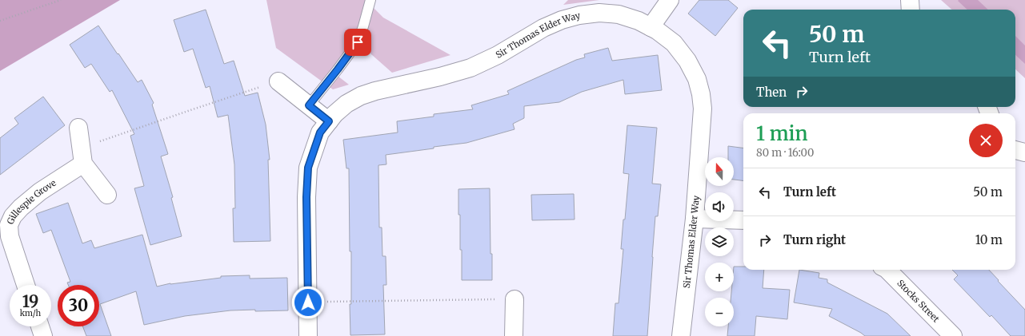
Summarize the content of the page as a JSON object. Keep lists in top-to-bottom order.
{
  "streets": {
    "street": ["Sir Thomas Elder Way", "Gillespie Grove", "Stocks Street"]
  },
  "north": "top",
  "page": {
    "turn": ["50 m", "Turn left"],
    "then": "Then",
    "heading": ["1 min", "80 m · 16:00"],
    "map_buttons": ["+", "−"],
    "list": [
      {
        "name": "Turn left",
        "value": "50 m"
      },
      {
        "name": "Turn right",
        "value": "10 m"
      }
    ],
    "speed": "19 km/h",
    "limit": "30"
  }
}
